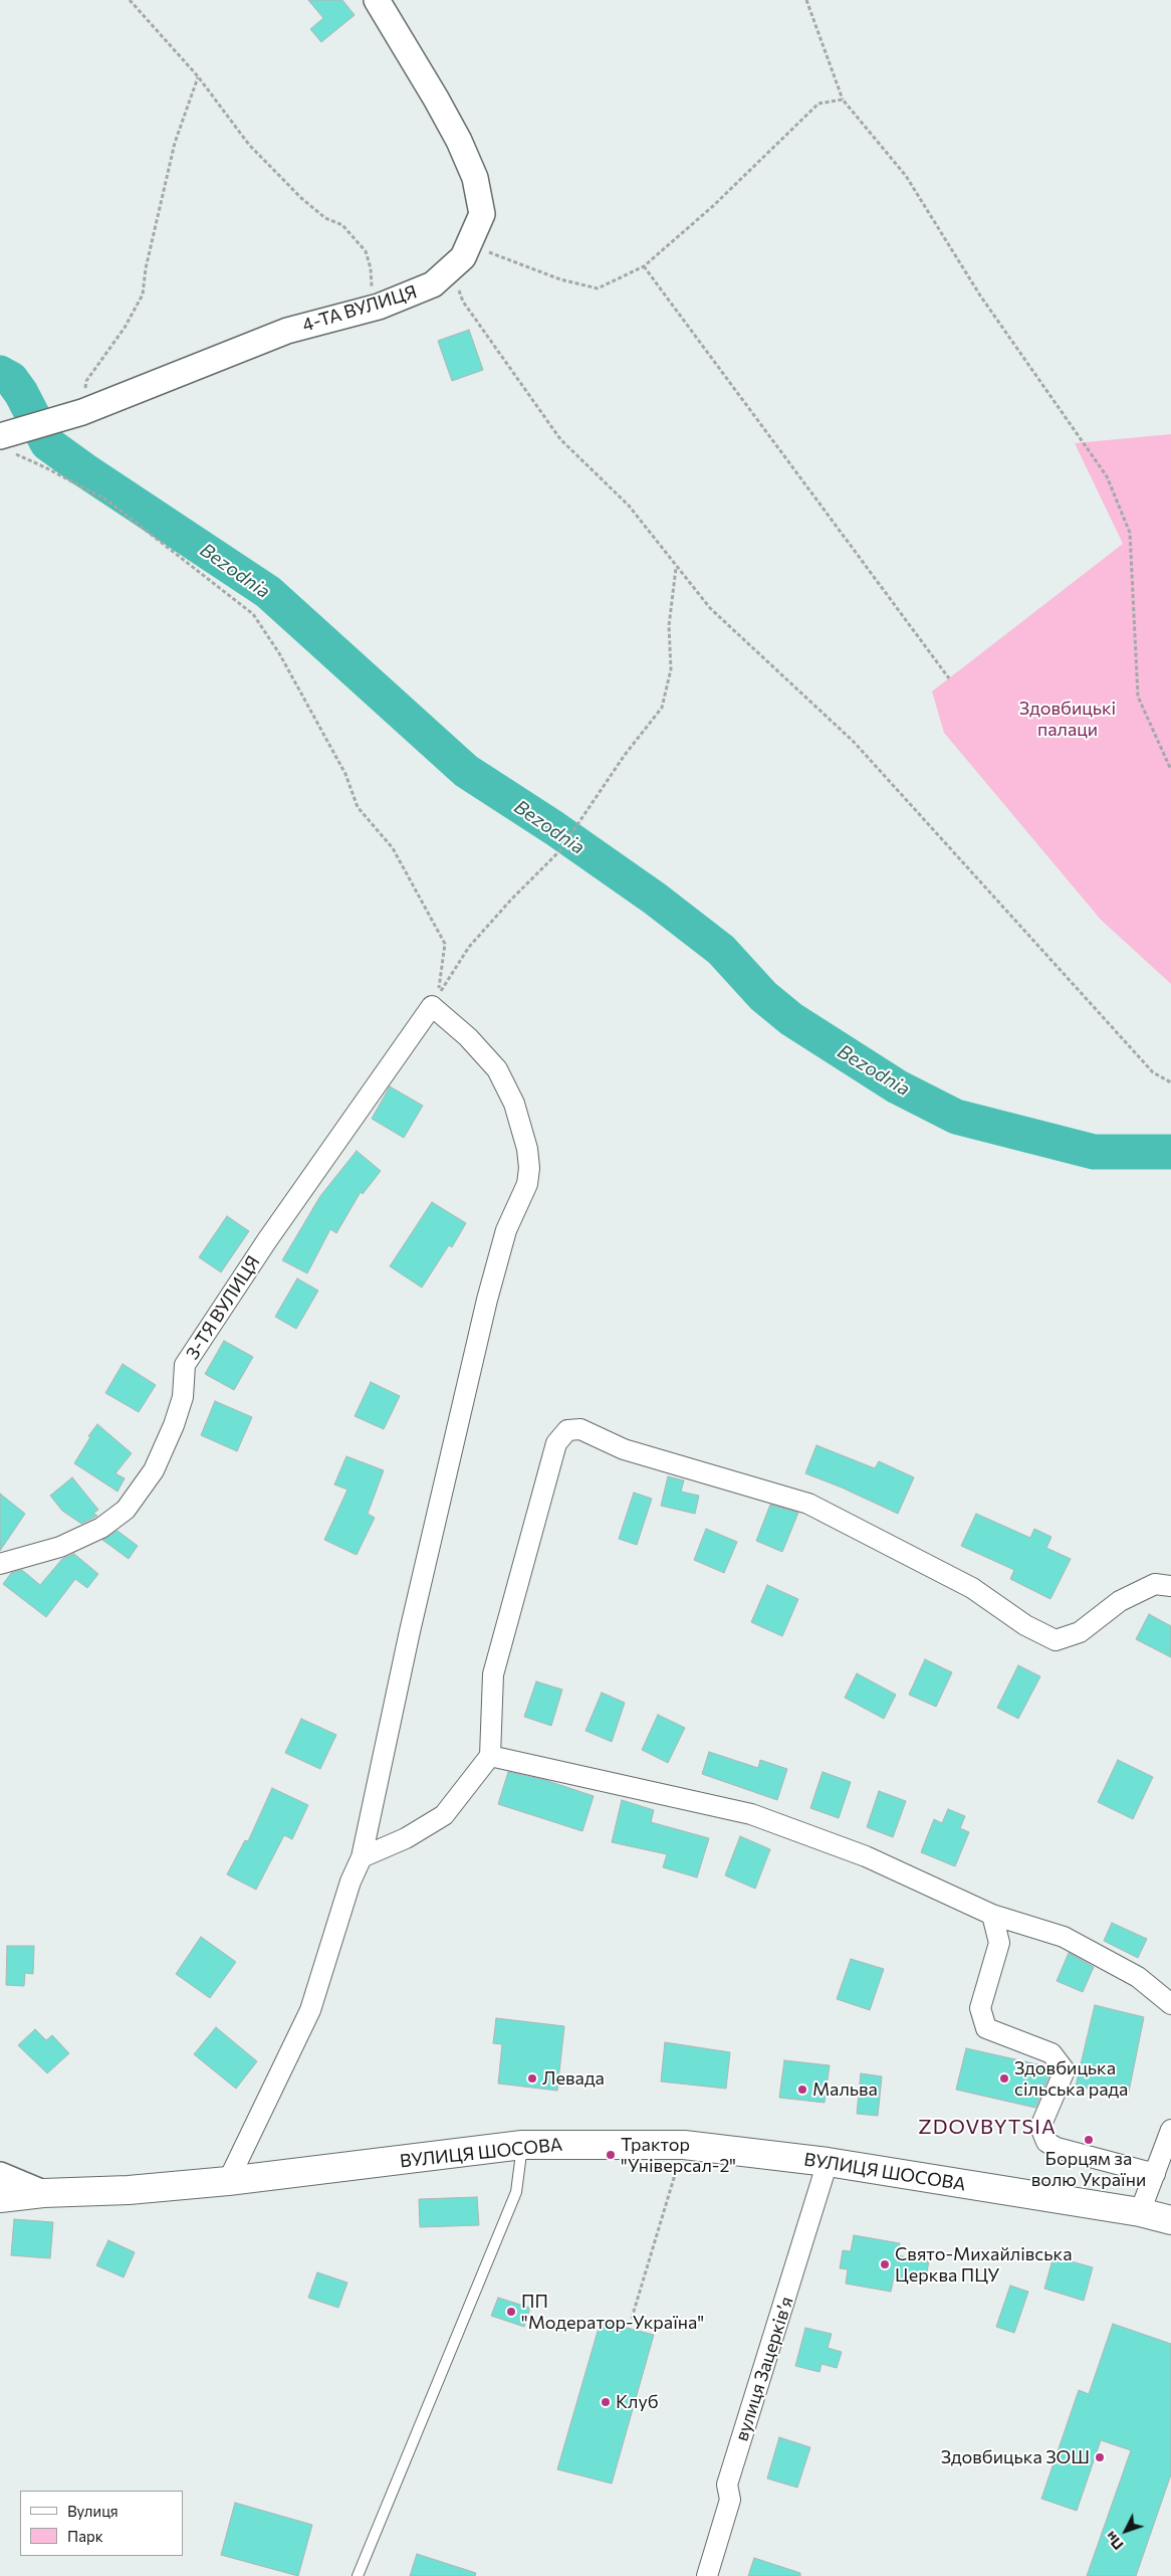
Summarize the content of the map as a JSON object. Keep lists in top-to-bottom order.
{
  "streets": {
    "main road": ["ВУЛИЦЯ ШОСОВА"],
    "street": ["4-ТА ВУЛИЦЯ", "3-ТЯ ВУЛИЦЯ", "вулиця Зацерківʼя"]
  },
  "crossings": [
    ["ВУЛИЦЯ ШОСОВА", "вулиця Зацерківʼя"]
  ],
  "districts": ["ZDOVBYTSIA"],
  "water": ["Bezodnia"],
  "parks": ["Здовбицькі палаци"],
  "places": [
    "Левада",
    "Здовбицька сільська рада",
    "Мальва",
    "Борцям за волю України",
    "Трактор \"Універсал-2\"",
    "Свято-Михайлівська Церква ПЦУ",
    "ПП \"Модератор-Україна\"",
    "Клуб",
    "Здовбицька ЗОШ"
  ],
  "legend": ["Вулиця", "Парк"],
  "north": "bottom left"
}
